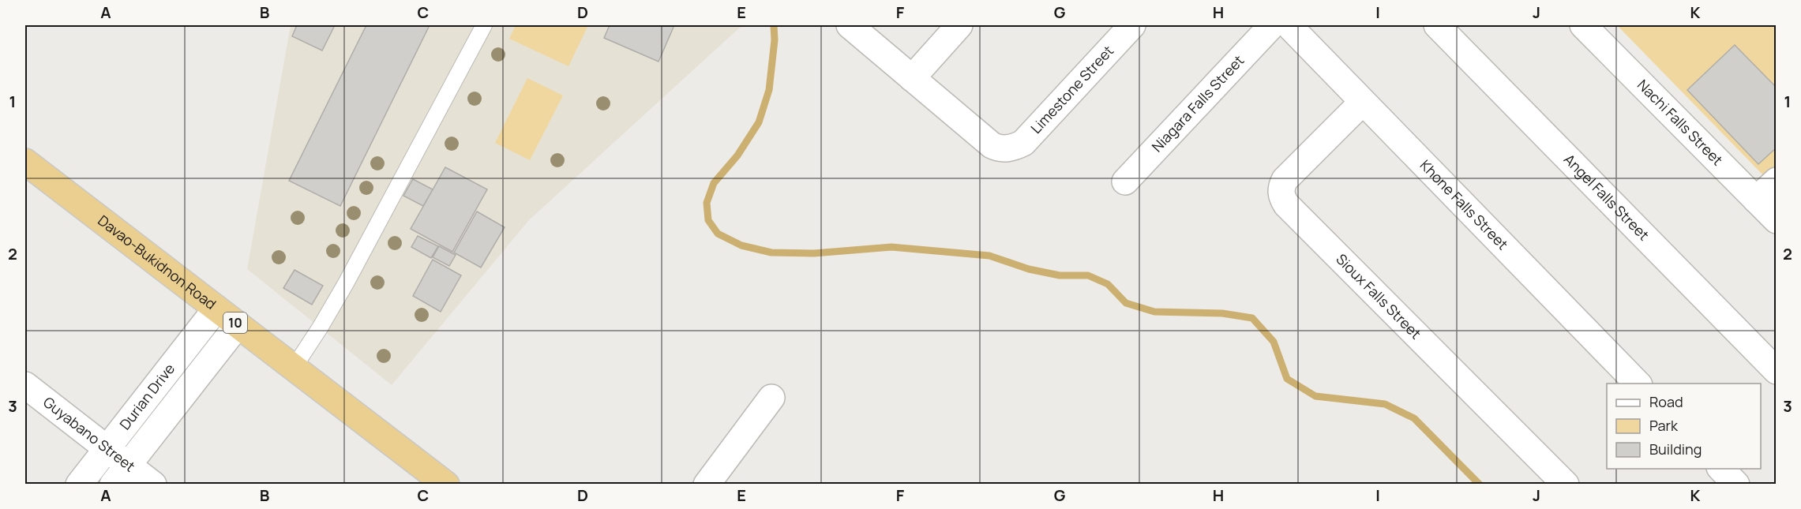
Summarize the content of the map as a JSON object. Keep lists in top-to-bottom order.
{
  "streets": {
    "highway": ["Davao-Bukidnon Road", "10"],
    "street": [
      "Limestone Street",
      "Niagara Falls Street",
      "Nachi Falls Street",
      "Angel Falls Street",
      "Khone Falls Street",
      "Sioux Falls Street",
      "Durian Drive",
      "Guyabano Street"
    ]
  },
  "crossings": [
    ["Khone Falls Street", "Sioux Falls Street"],
    ["Davao-Bukidnon Road", "Durian Drive"],
    ["Durian Drive", "Guyabano Street"]
  ],
  "legend": ["Road", "Park", "Building"],
  "grid": {
    "columns": [
      "A",
      "B",
      "C",
      "D",
      "E",
      "F",
      "G",
      "H",
      "I",
      "J",
      "K"
    ],
    "rows": ["1", "2", "3"]
  }
}
